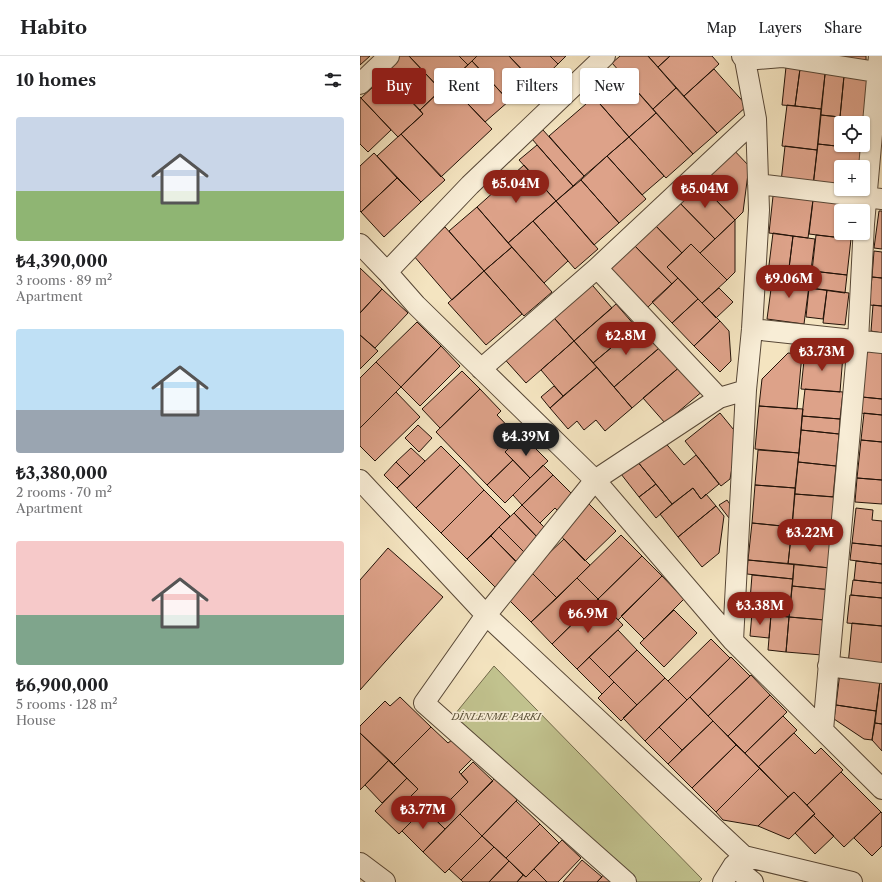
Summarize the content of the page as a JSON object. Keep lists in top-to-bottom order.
{
  "parks": ["DİNLENME PARKI"],
  "page": {
    "header": "Habito",
    "nav": ["Map", "Layers", "Share"],
    "heading": "10 homes",
    "chip": [
      "Buy",
      "Rent",
      "Filters",
      "New"
    ],
    "list": [
      {
        "name": "₺4,390,000",
        "note": "3 rooms · 89 m² · Apartment"
      },
      {
        "name": "₺3,380,000",
        "note": "2 rooms · 70 m² · Apartment"
      },
      {
        "name": "₺6,900,000",
        "note": "5 rooms · 128 m² · House"
      }
    ],
    "map_buttons": ["+", "−"],
    "price": [
      "₺5.04M",
      "₺5.04M",
      "₺9.06M",
      "₺2.8M",
      "₺3.73M",
      "₺4.39M",
      "₺3.22M",
      "₺3.38M",
      "₺6.9M",
      "₺3.77M"
    ]
  }
}
